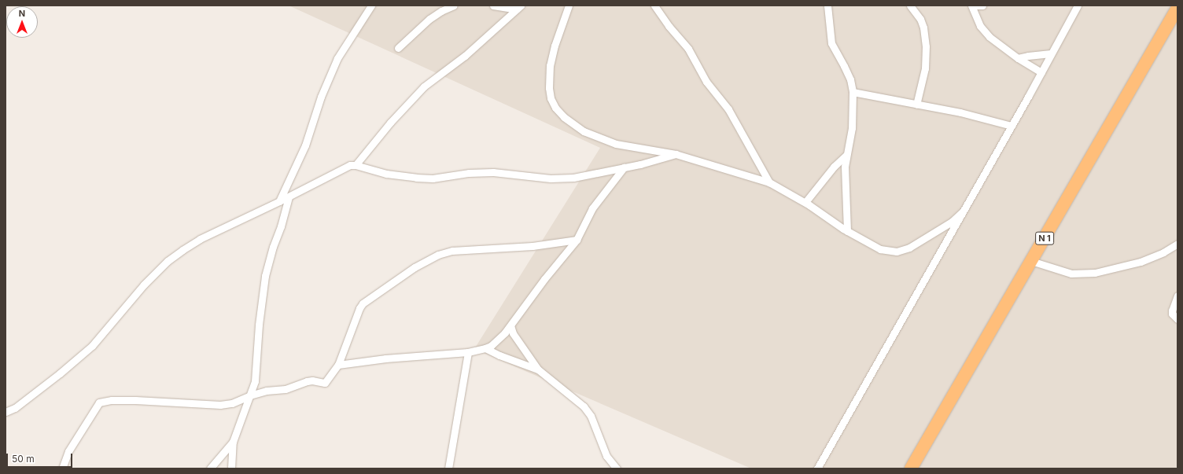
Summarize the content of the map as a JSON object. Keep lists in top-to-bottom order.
{
  "streets": {
    "highway": ["N 1"]
  },
  "scale_bar": "50 m",
  "north": "top"
}
